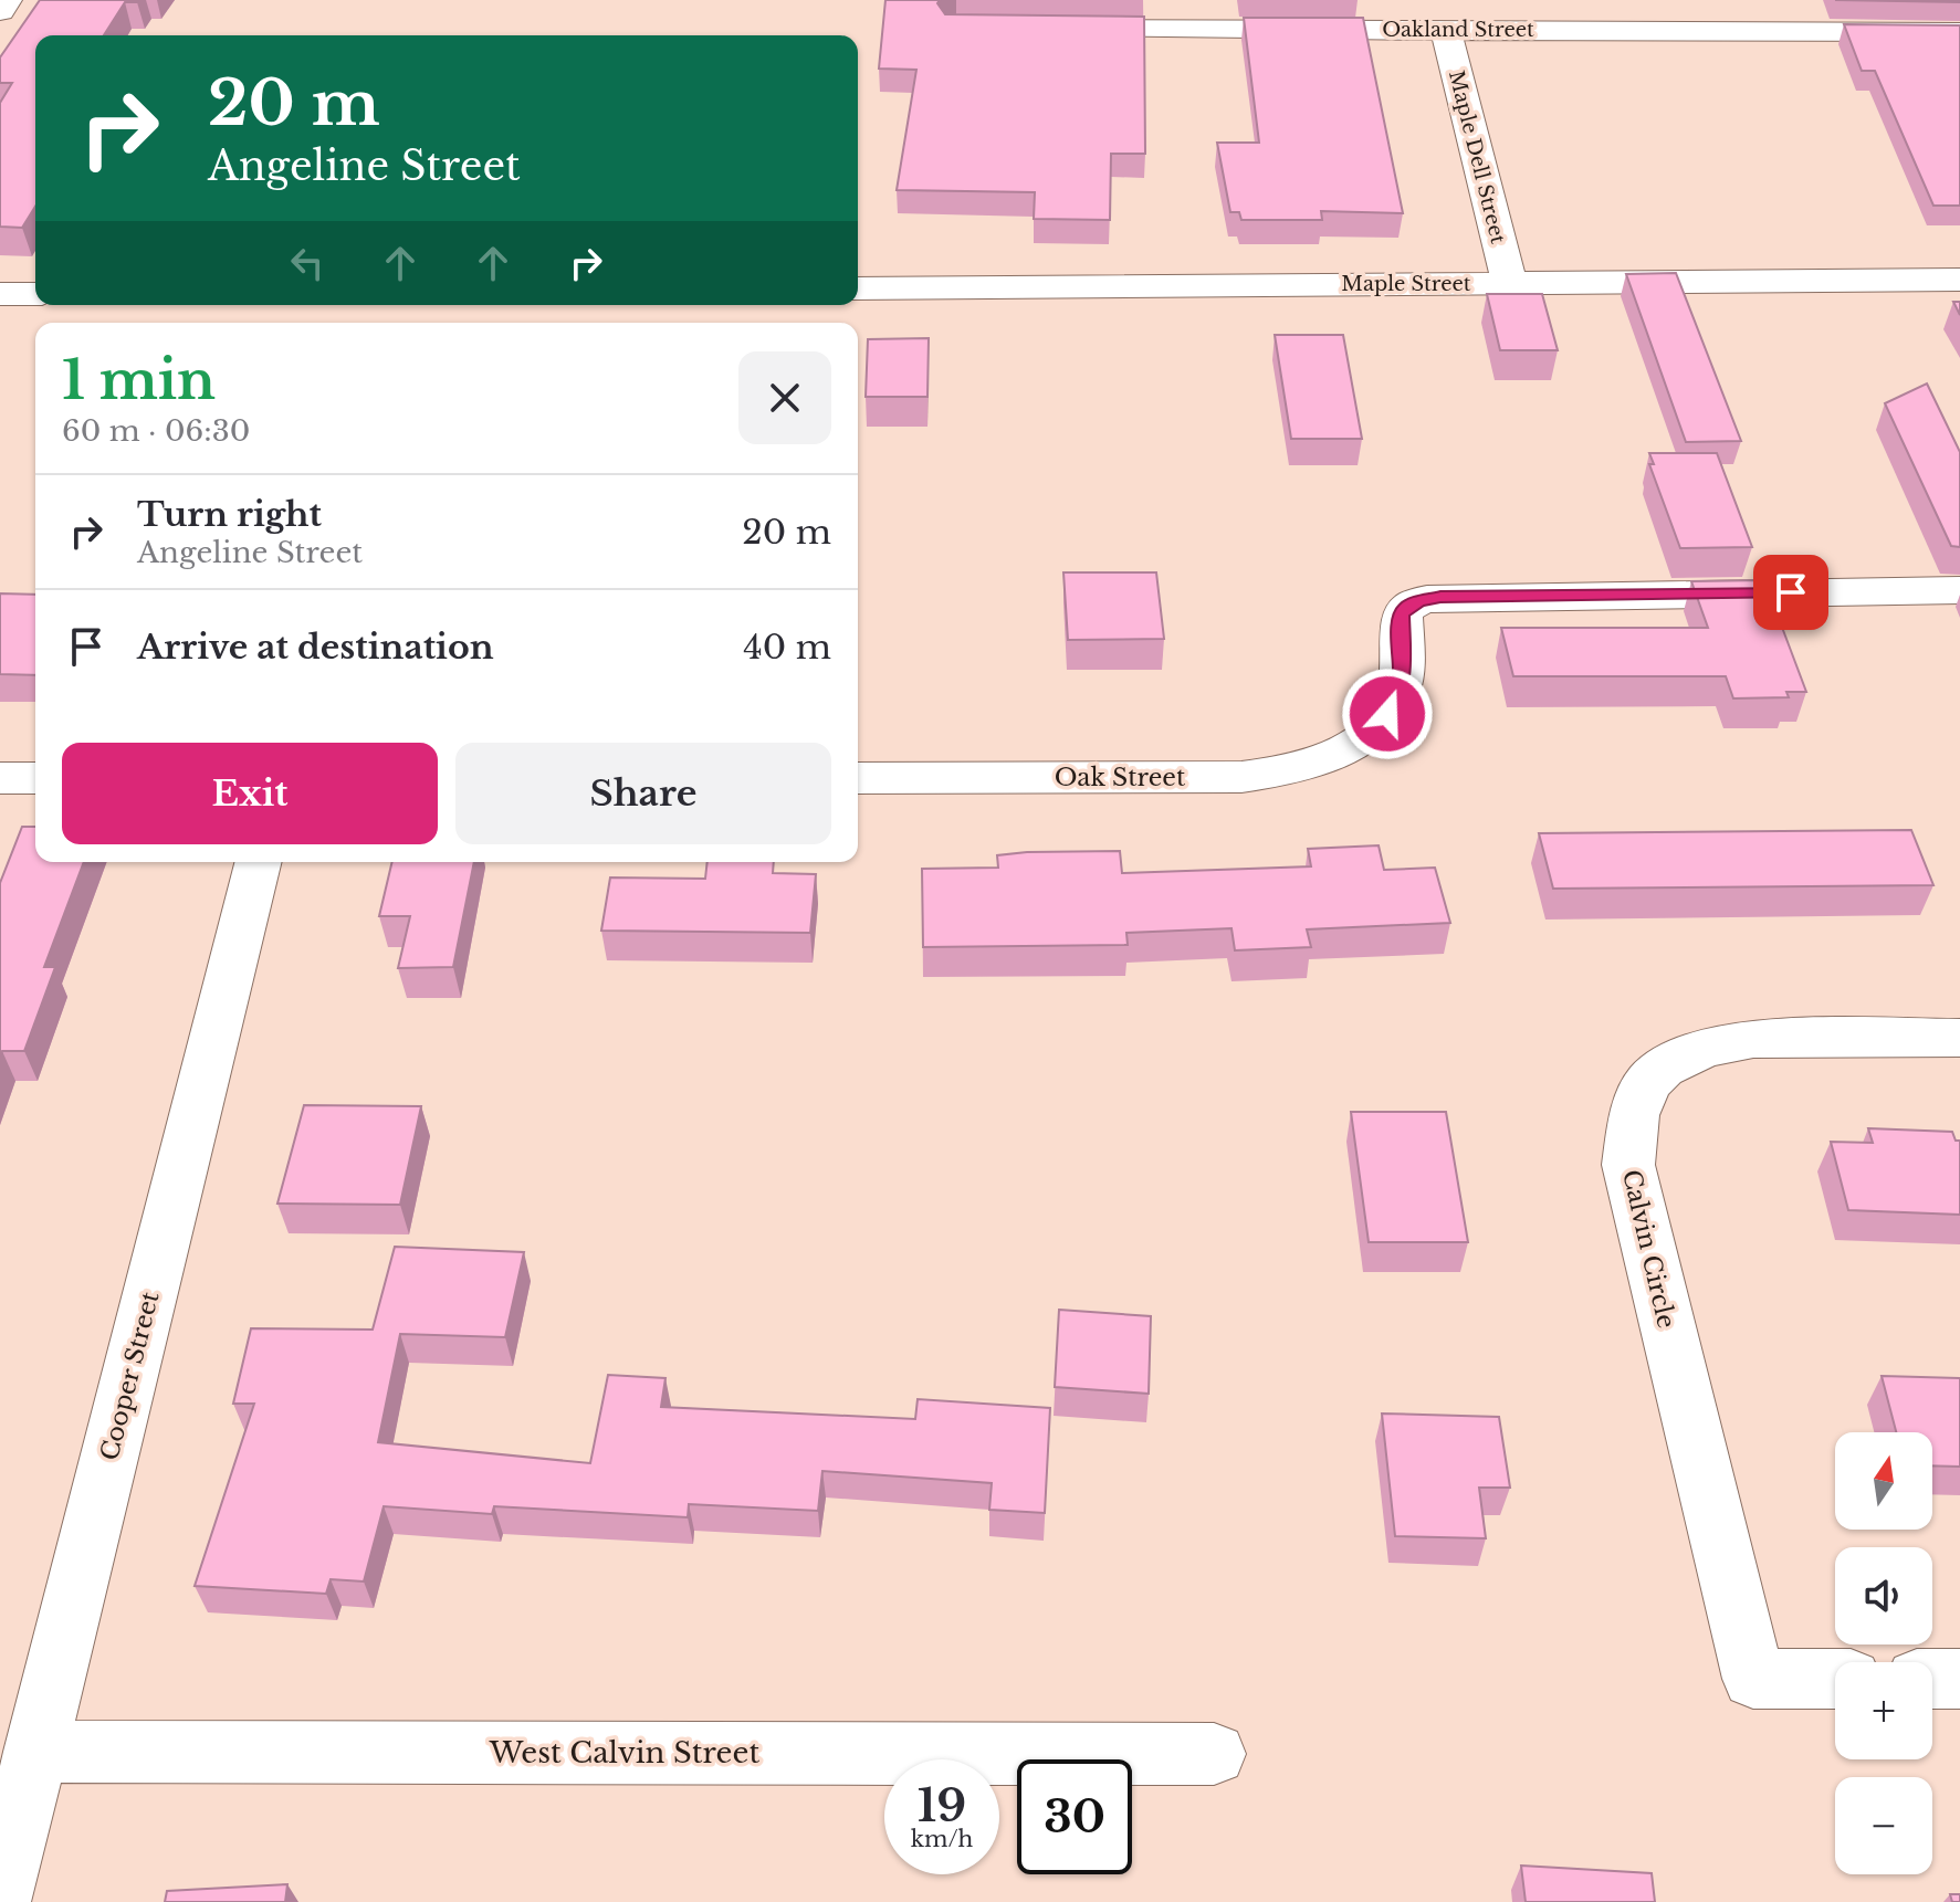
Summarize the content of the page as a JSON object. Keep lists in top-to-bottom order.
{
  "streets": {
    "street": [
      "Oakland Street",
      "Maple Dell Street",
      "Maple Street",
      "Oak Street",
      "Calvin Circle",
      "Cooper Street",
      "West Calvin Street"
    ]
  },
  "crossings": [
    ["Oakland Street", "Maple Dell Street"],
    ["Maple Dell Street", "Maple Street"],
    ["Cooper Street", "West Calvin Street"]
  ],
  "north": "top",
  "page": {
    "turn": ["20 m", "Angeline Street"],
    "heading": ["1 min", "60 m · 06:30"],
    "list": [
      {
        "name": "Turn right",
        "note": "Angeline Street",
        "value": "20 m"
      },
      {
        "name": "Arrive at destination",
        "value": "40 m"
      }
    ],
    "buttons": ["Exit", "Share"],
    "map_buttons": ["+", "−"],
    "speed": "19 km/h",
    "limit": "30"
  }
}
